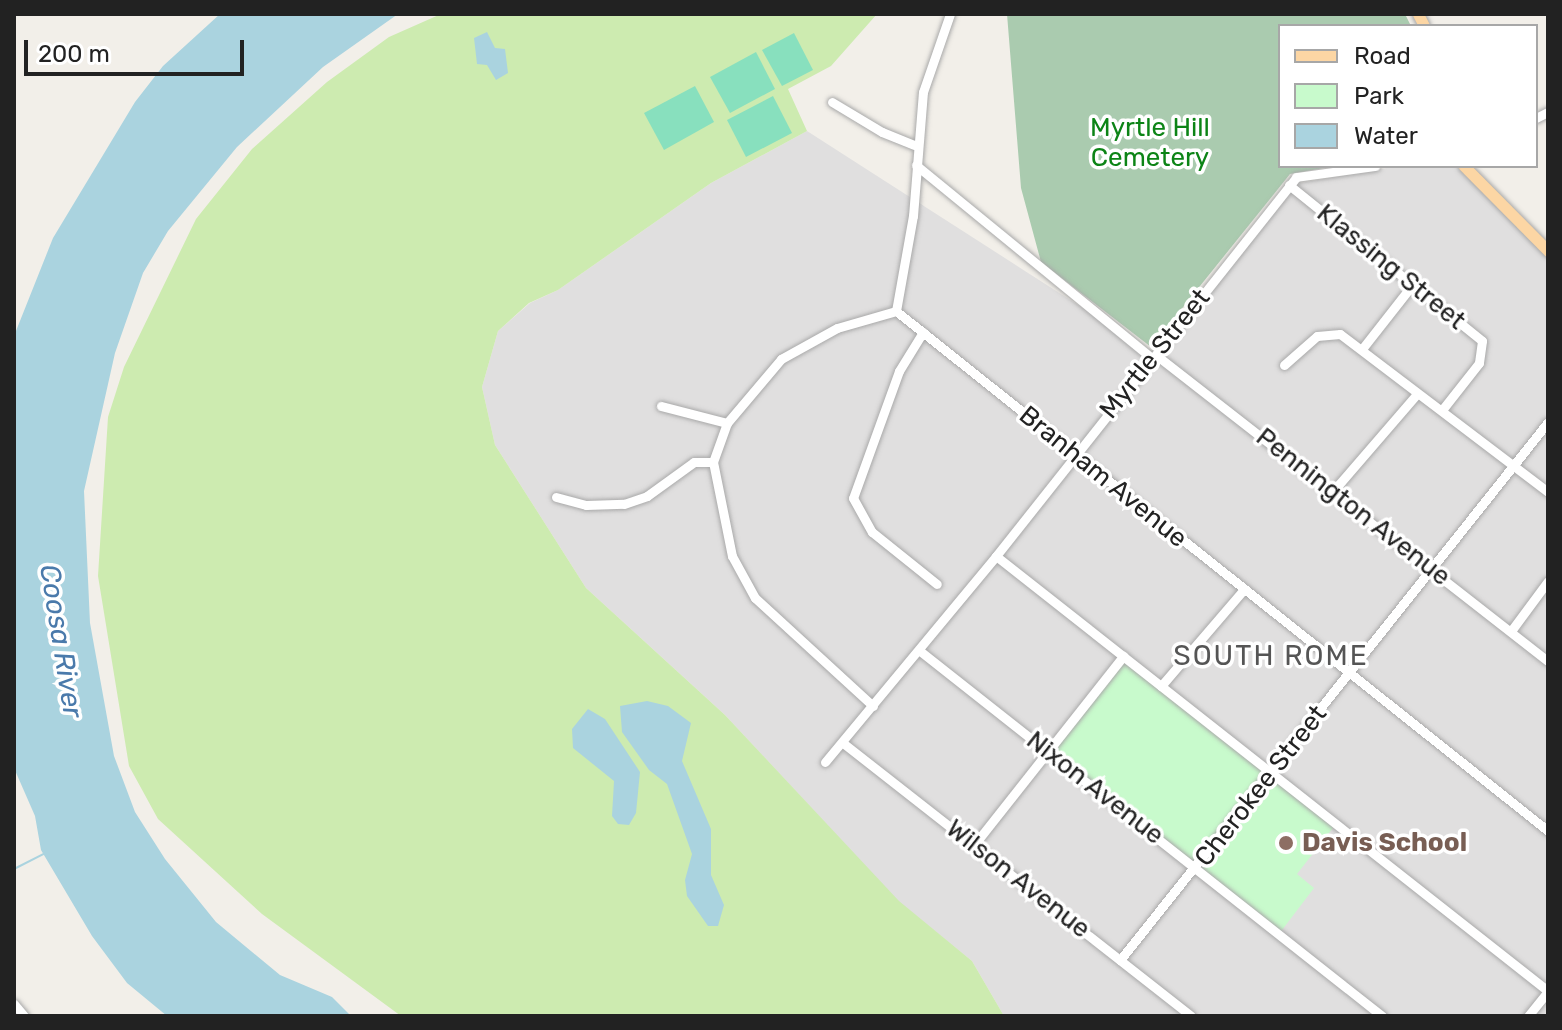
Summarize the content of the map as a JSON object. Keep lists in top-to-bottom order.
{
  "streets": {
    "street": [
      "Klassing Street",
      "Myrtle Street",
      "Branham Avenue",
      "Pennington Avenue",
      "Cherokee Street",
      "Nixon Avenue",
      "Wilson Avenue"
    ]
  },
  "crossings": [
    ["Klassing Street", "Myrtle Street"],
    ["Myrtle Street", "Branham Avenue"],
    ["Myrtle Street", "Pennington Avenue"],
    ["Myrtle Street", "Nixon Avenue"],
    ["Myrtle Street", "Wilson Avenue"],
    ["Branham Avenue", "Cherokee Street"],
    ["Pennington Avenue", "Cherokee Street"],
    ["Cherokee Street", "Nixon Avenue"],
    ["Cherokee Street", "Wilson Avenue"]
  ],
  "districts": ["SOUTH ROME"],
  "water": ["Coosa River"],
  "parks": ["Myrtle Hill Cemetery"],
  "places": ["Davis School"],
  "legend": ["Road", "Park", "Water"],
  "scale_bar": "200 m"
}
